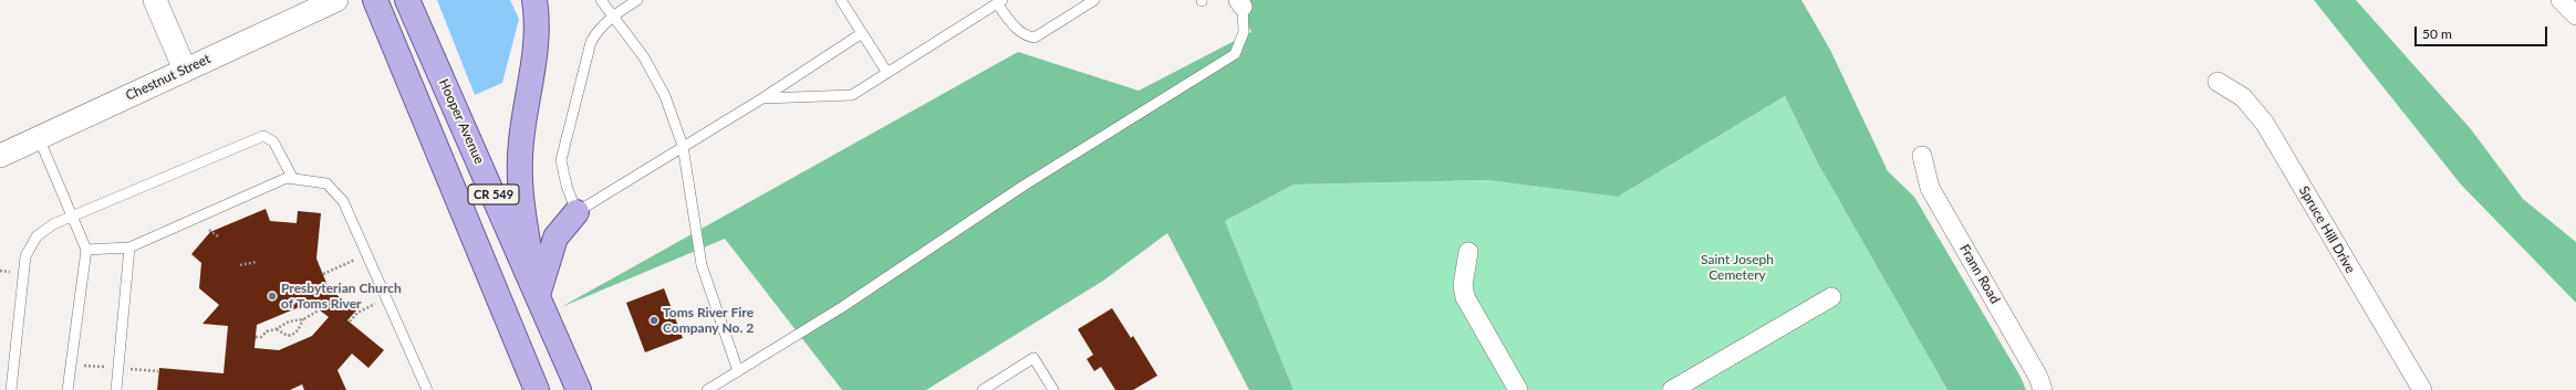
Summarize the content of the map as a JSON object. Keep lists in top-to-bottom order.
{
  "streets": {
    "main road": ["Hooper Avenue", "CR 549"],
    "street": ["Chestnut Street", "Spruce Hill Drive", "Frann Road"]
  },
  "parks": ["Saint Joseph Cemetery"],
  "places": ["Presbyterian Church of Toms River", "Toms River Fire Company No. 2"],
  "scale_bar": "50 m"
}
